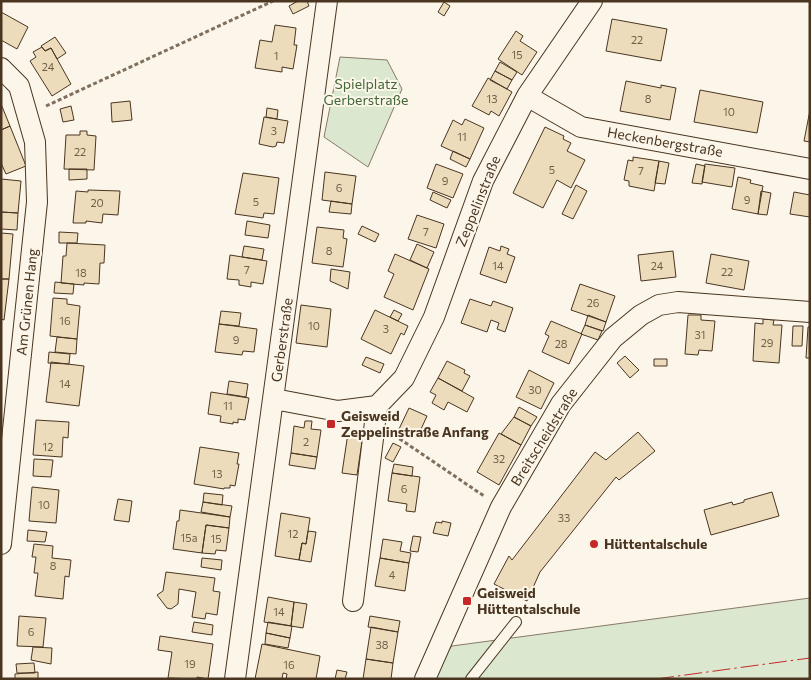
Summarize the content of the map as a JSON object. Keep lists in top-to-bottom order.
{
  "streets": {
    "street": [
      "Heckenbergstraße",
      "Zeppelinstraße",
      "Am Grünen Hang",
      "Gerberstraße",
      "Breitscheidstraße"
    ]
  },
  "crossings": [
    ["Heckenbergstraße", "Zeppelinstraße"]
  ],
  "parks": ["Spielplatz Gerberstraße"],
  "places": {
    "transit": ["Geisweid Zeppelinstraße Anfang", "Geisweid Hüttentalschule"],
    "other": ["Hüttentalschule"]
  },
  "house_numbers": [
    "22",
    "15",
    "1",
    "24",
    "13",
    "8",
    "10",
    "3",
    "11",
    "22",
    "5",
    "7",
    "9",
    "6",
    "9",
    "5",
    "20",
    "7",
    "8",
    "14",
    "24",
    "7",
    "22",
    "18",
    "26",
    "16",
    "10",
    "3",
    "31",
    "9",
    "29",
    "28",
    "14",
    "30",
    "11",
    "2",
    "12",
    "32",
    "13",
    "6",
    "10",
    "33",
    "12",
    "15a",
    "15",
    "8",
    "4",
    "14",
    "6",
    "38",
    "19",
    "16"
  ]
}
